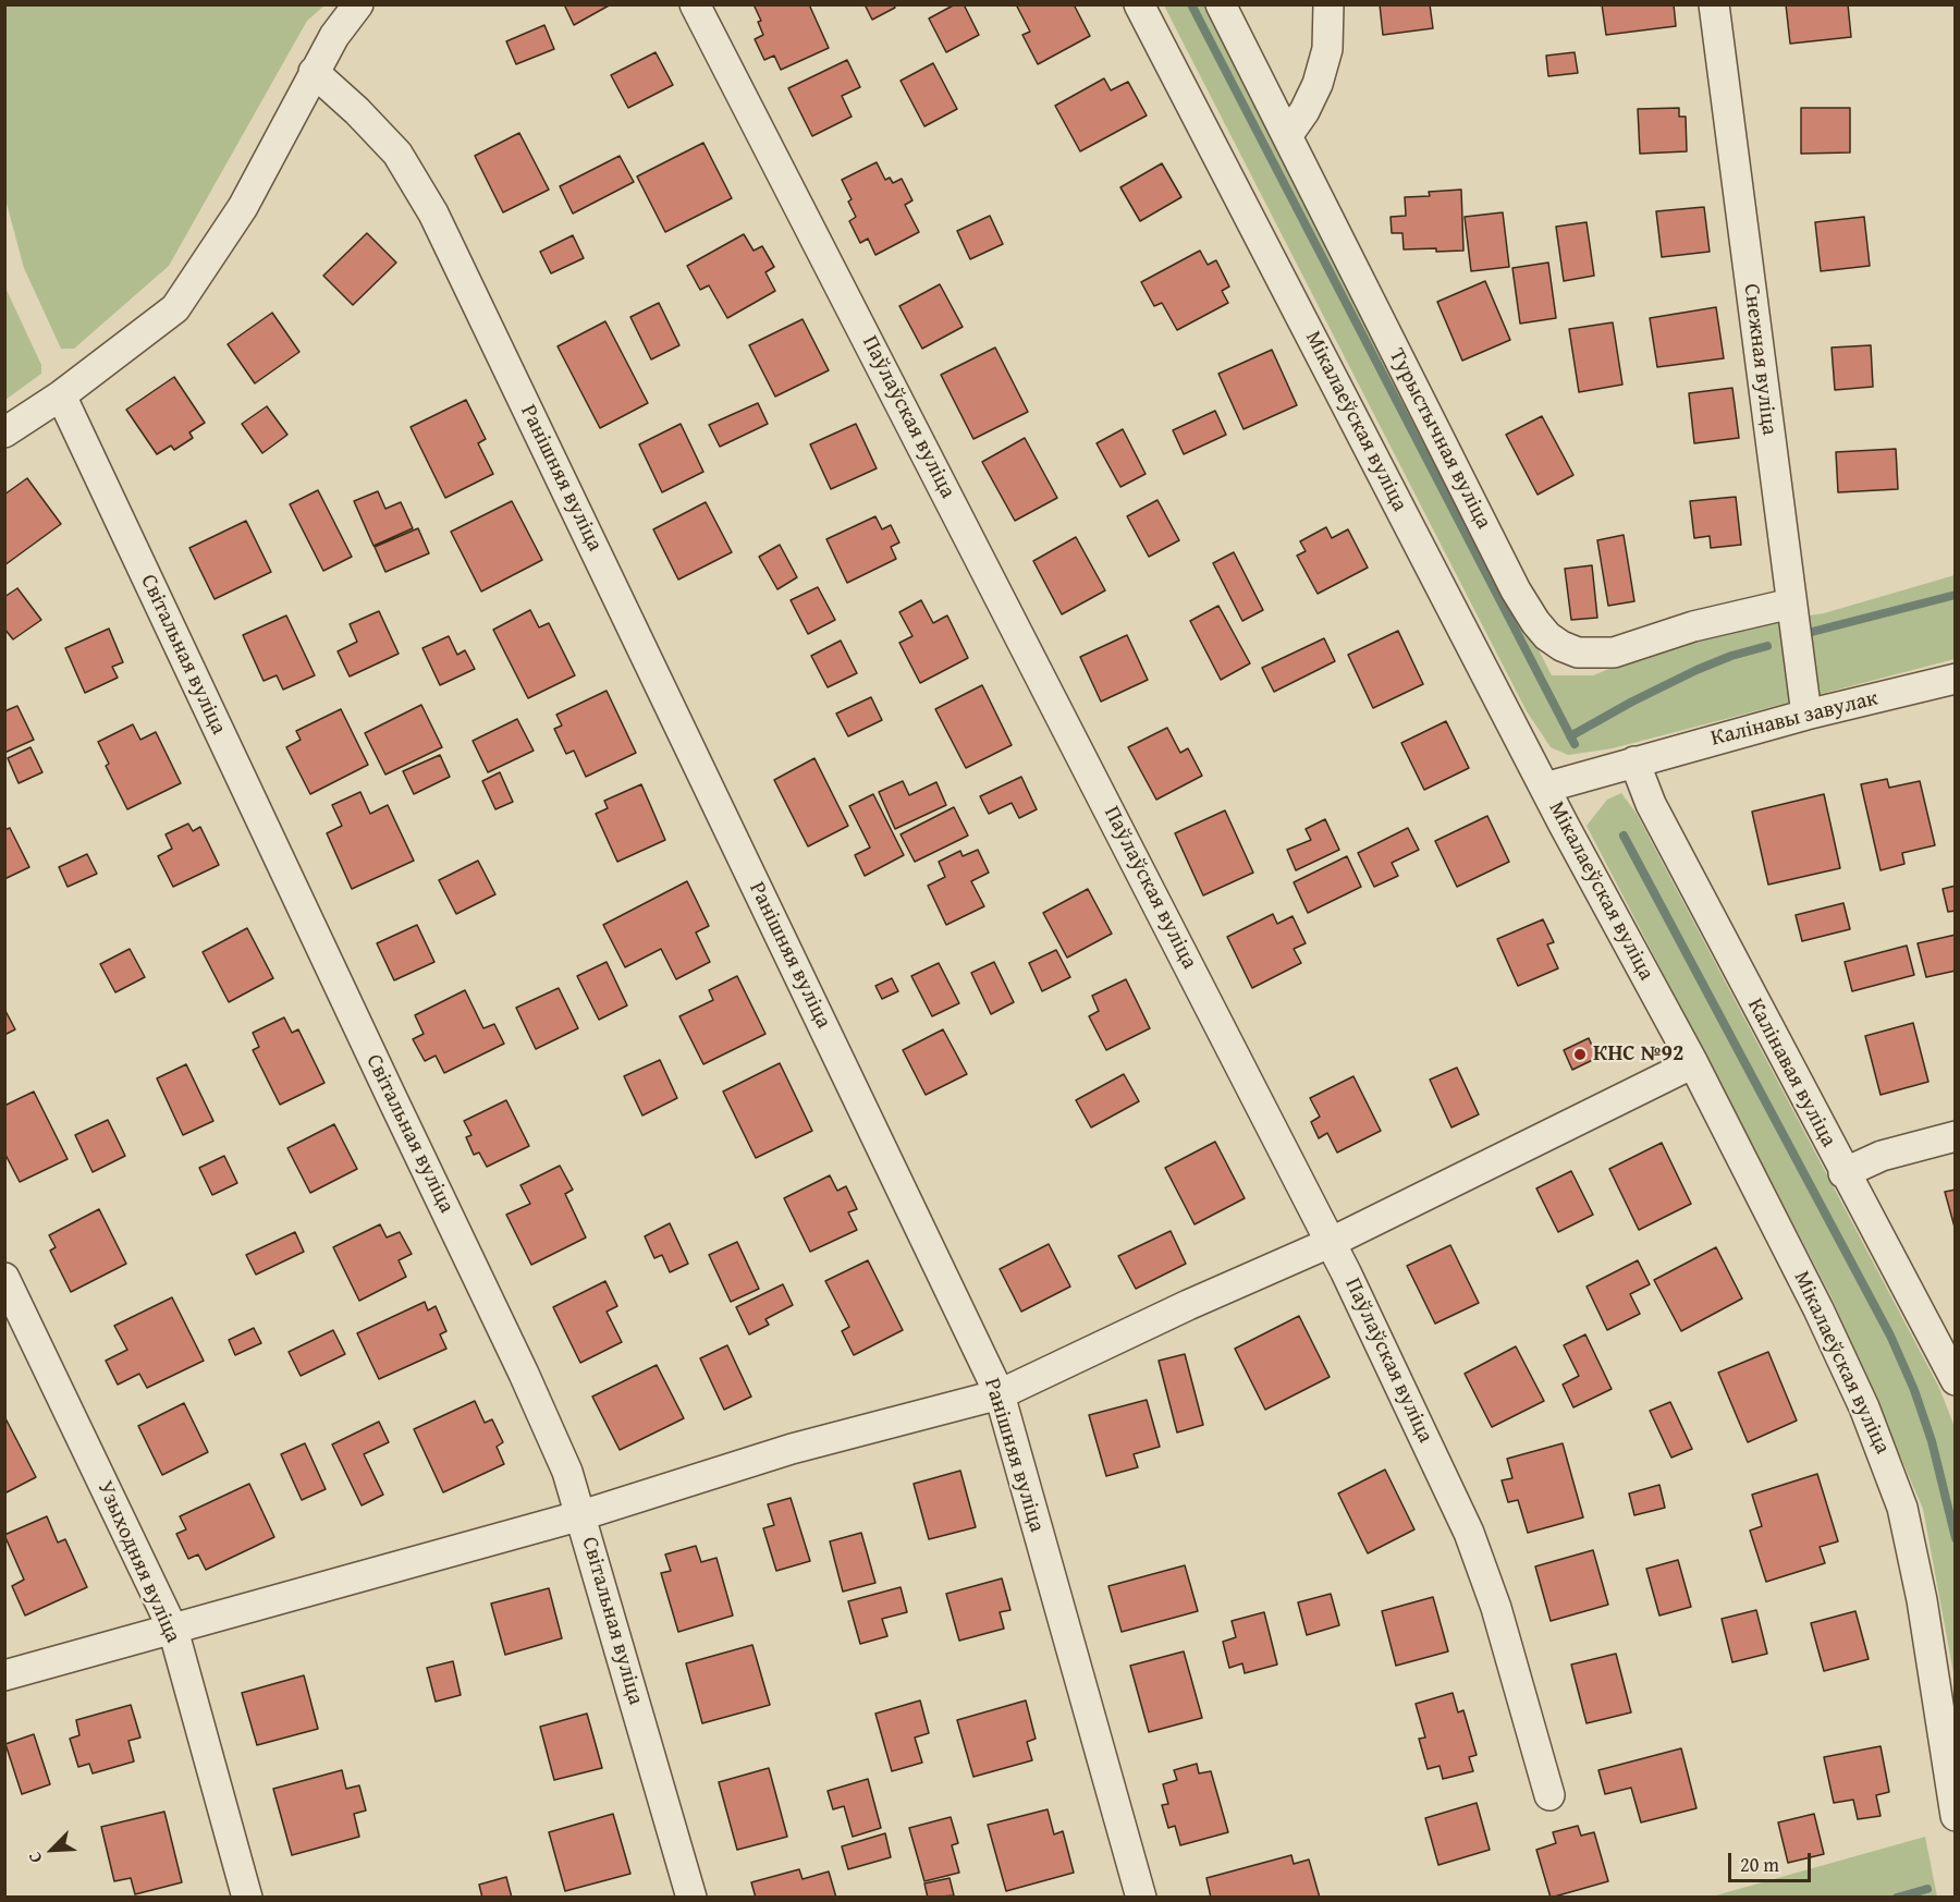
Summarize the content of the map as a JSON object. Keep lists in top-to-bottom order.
{
  "streets": {
    "street": [
      "Снежная вуліца",
      "Паўлаўская вуліца",
      "Мікалаеўская вуліца",
      "Турыстычная вуліца",
      "Ранішняя вуліца",
      "Світальная вуліца",
      "Калінавы завулак",
      "Калінавая вуліца",
      "Узыходняя вуліца"
    ]
  },
  "crossings": [
    ["Снежная вуліца", "Турыстычная вуліца"],
    ["Снежная вуліца", "Калінавы завулак"],
    ["Мікалаеўская вуліца", "Калінавы завулак"],
    ["Калінавы завулак", "Калінавая вуліца"]
  ],
  "places": ["КНС №92"],
  "scale_bar": "20 m",
  "north": "bottom left"
}
